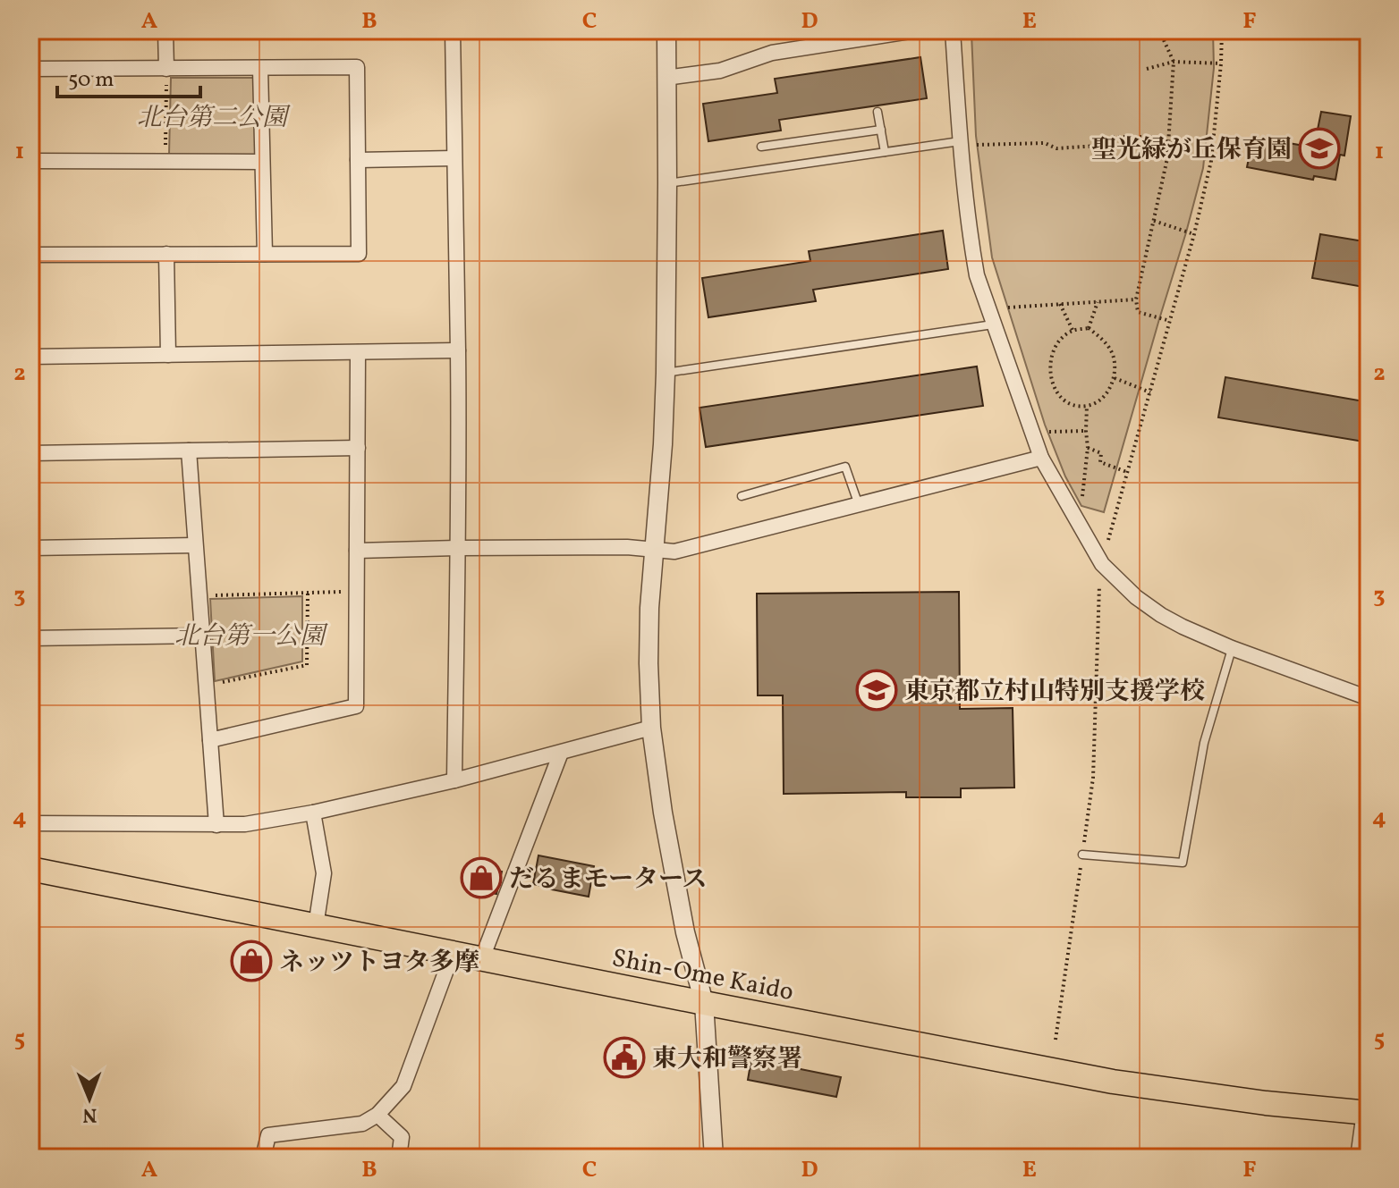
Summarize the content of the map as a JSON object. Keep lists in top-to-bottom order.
{
  "streets": {
    "main road": ["Shin-Ome Kaido"]
  },
  "parks": ["北台第二公園", "北台第一公園"],
  "places": {
    "school or university": ["聖光緑が丘保育園", "東京都立村山特別支援学校"],
    "shop": ["だるまモータース", "ネッツトヨタ多摩"],
    "public building": ["東大和警察署"]
  },
  "scale_bar": "50 m",
  "north": "bottom",
  "grid": {
    "columns": [
      "A",
      "B",
      "C",
      "D",
      "E",
      "F"
    ],
    "rows": [
      "1",
      "2",
      "3",
      "4",
      "5"
    ]
  }
}
